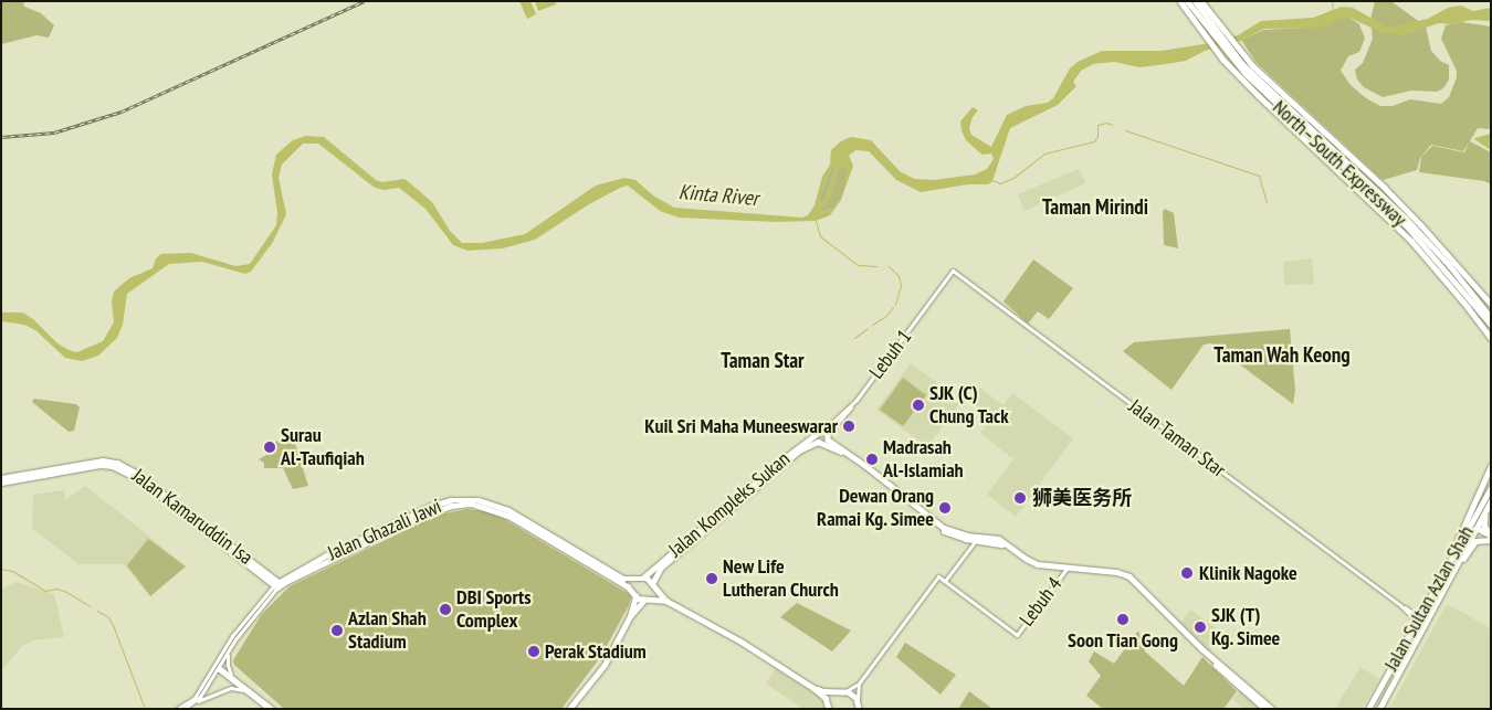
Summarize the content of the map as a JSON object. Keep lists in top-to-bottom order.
{
  "streets": {
    "highway": ["North–South Expressway"],
    "main road": [
      "Jalan Kompleks Sukan",
      "Jalan Kamaruddin Isa",
      "Jalan Ghazali Jawi",
      "Jalan Sultan Azlan Shah"
    ],
    "street": ["Lebuh 1", "Jalan Taman Star", "Lebuh 4"]
  },
  "crossings": [
    ["Lebuh 1", "Jalan Taman Star"],
    ["Lebuh 1", "Jalan Kompleks Sukan"],
    ["Jalan Taman Star", "Jalan Sultan Azlan Shah"],
    ["Jalan Kompleks Sukan", "Jalan Ghazali Jawi"],
    ["Jalan Kamaruddin Isa", "Jalan Ghazali Jawi"]
  ],
  "districts": ["Taman Mirindi", "Taman Wah Keong", "Taman Star"],
  "water": ["Kinta River"],
  "places": [
    "SJK (C) Chung Tack",
    "Kuil Sri Maha Muneeswarar",
    "Surau Al-Taufiqiah",
    "Madrasah Al-Islamiah",
    "狮美医务所",
    "Dewan Orang Ramai Kg. Simee",
    "Klinik Nagoke",
    "New Life Lutheran Church",
    "DBI Sports Complex",
    "Soon Tian Gong",
    "SJK (T) Kg. Simee",
    "Azlan Shah Stadium",
    "Perak Stadium"
  ]
}
